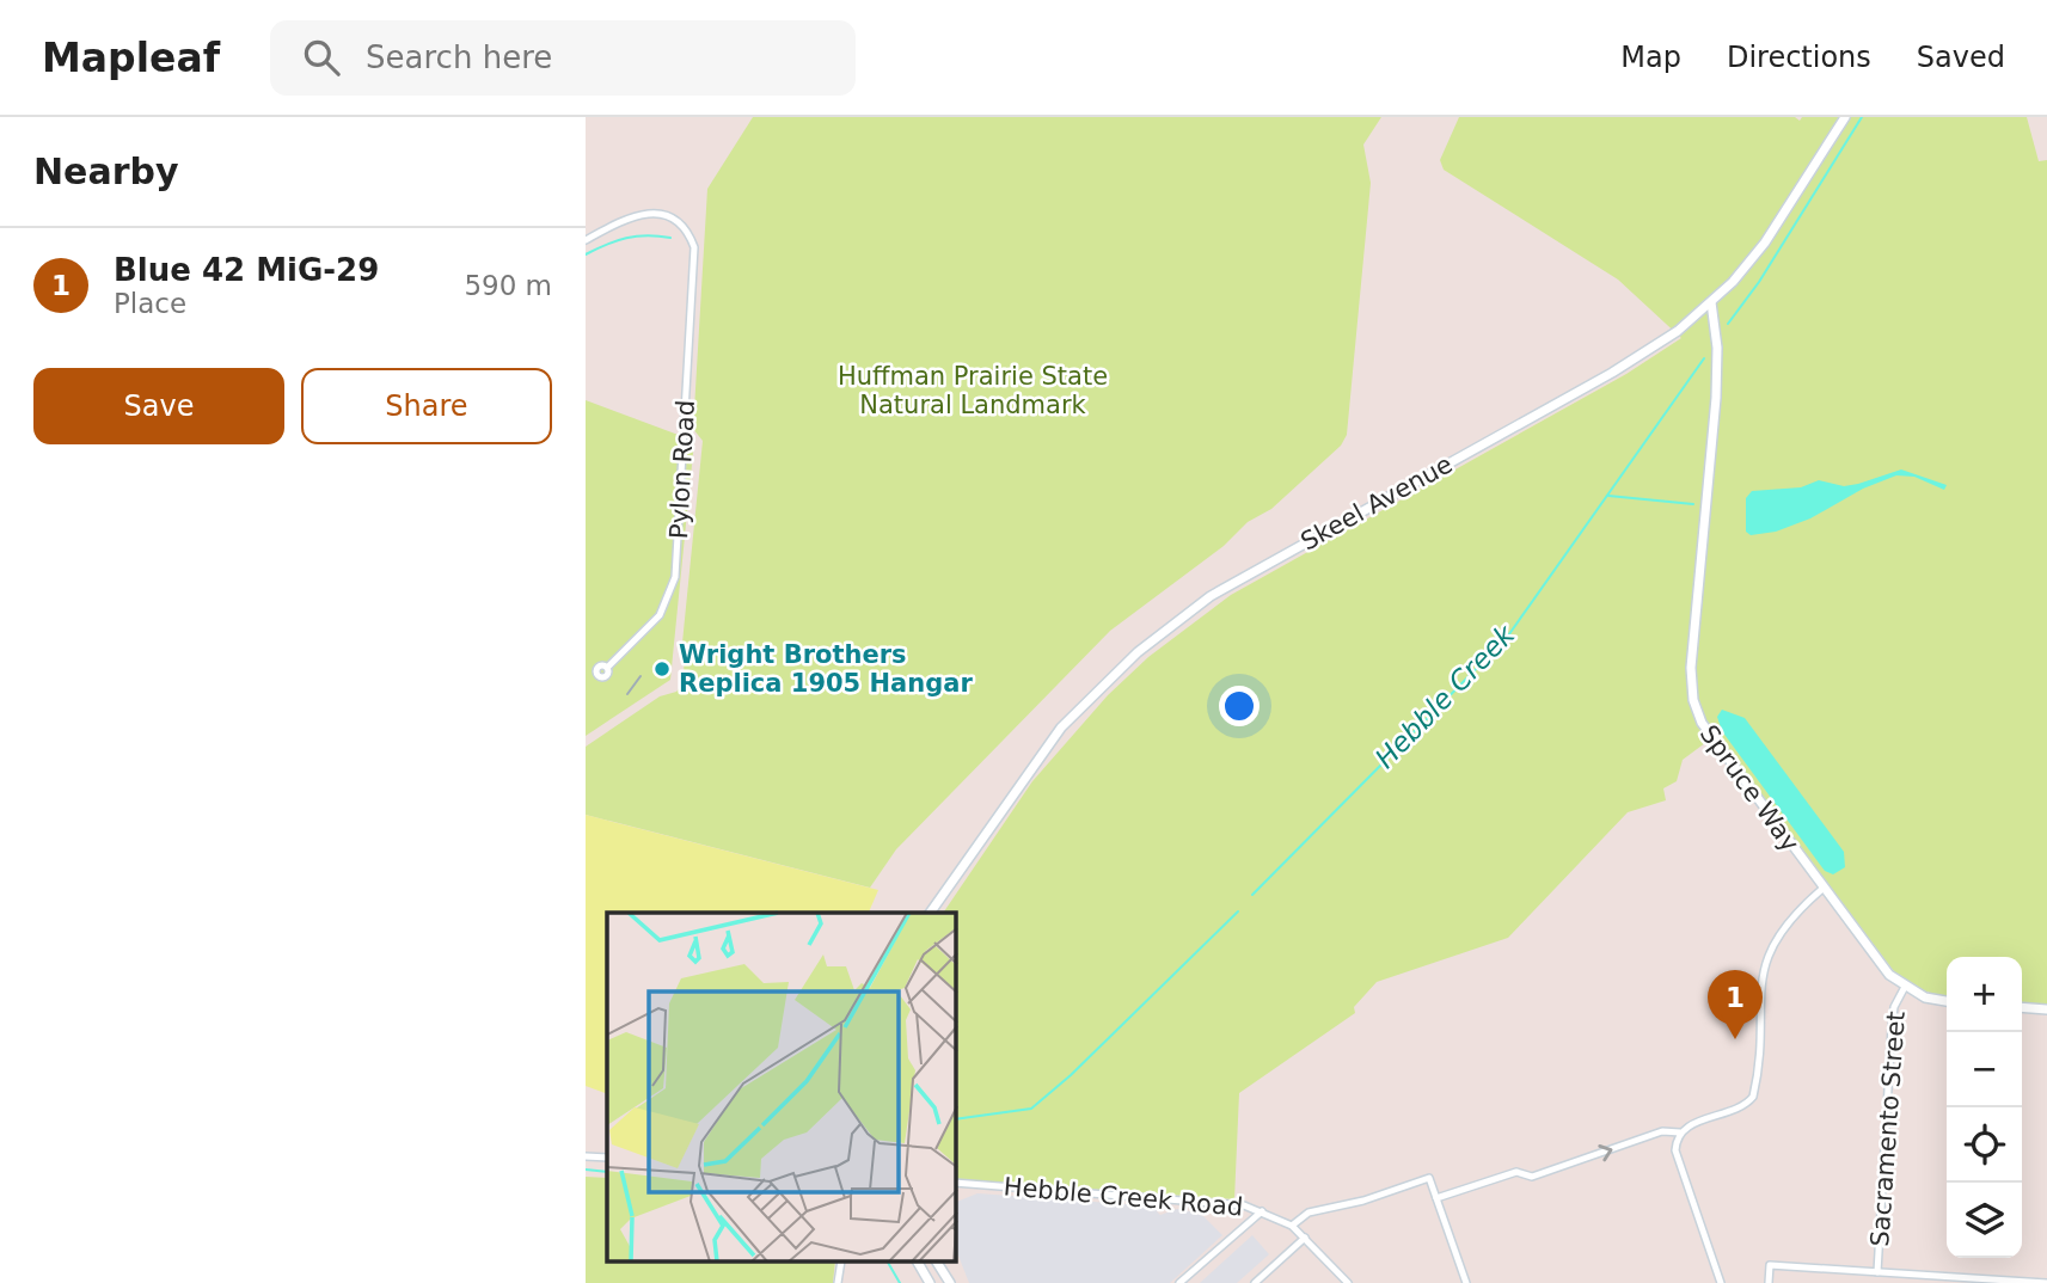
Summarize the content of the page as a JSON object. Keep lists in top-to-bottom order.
{
  "streets": {
    "street": [
      "Pylon Road",
      "Skeel Avenue",
      "Spruce Way",
      "Sacramento Street",
      "Hebble Creek Road"
    ]
  },
  "crossings": [
    ["Skeel Avenue", "Spruce Way"],
    ["Spruce Way", "Sacramento Street"]
  ],
  "water": ["Hebble Creek"],
  "parks": ["Huffman Prairie State Natural Landmark"],
  "places": ["Wright Brothers Replica 1905 Hangar"],
  "page": {
    "header": "Mapleaf",
    "search": "Search here",
    "nav": ["Map", "Directions", "Saved"],
    "heading": "Nearby",
    "list": [
      {
        "mark": "1",
        "name": "Blue 42 MiG-29",
        "note": "Place",
        "value": "590 m"
      }
    ],
    "buttons": ["Save", "Share"],
    "map_buttons": ["+", "−"],
    "pins": "1"
  }
}
